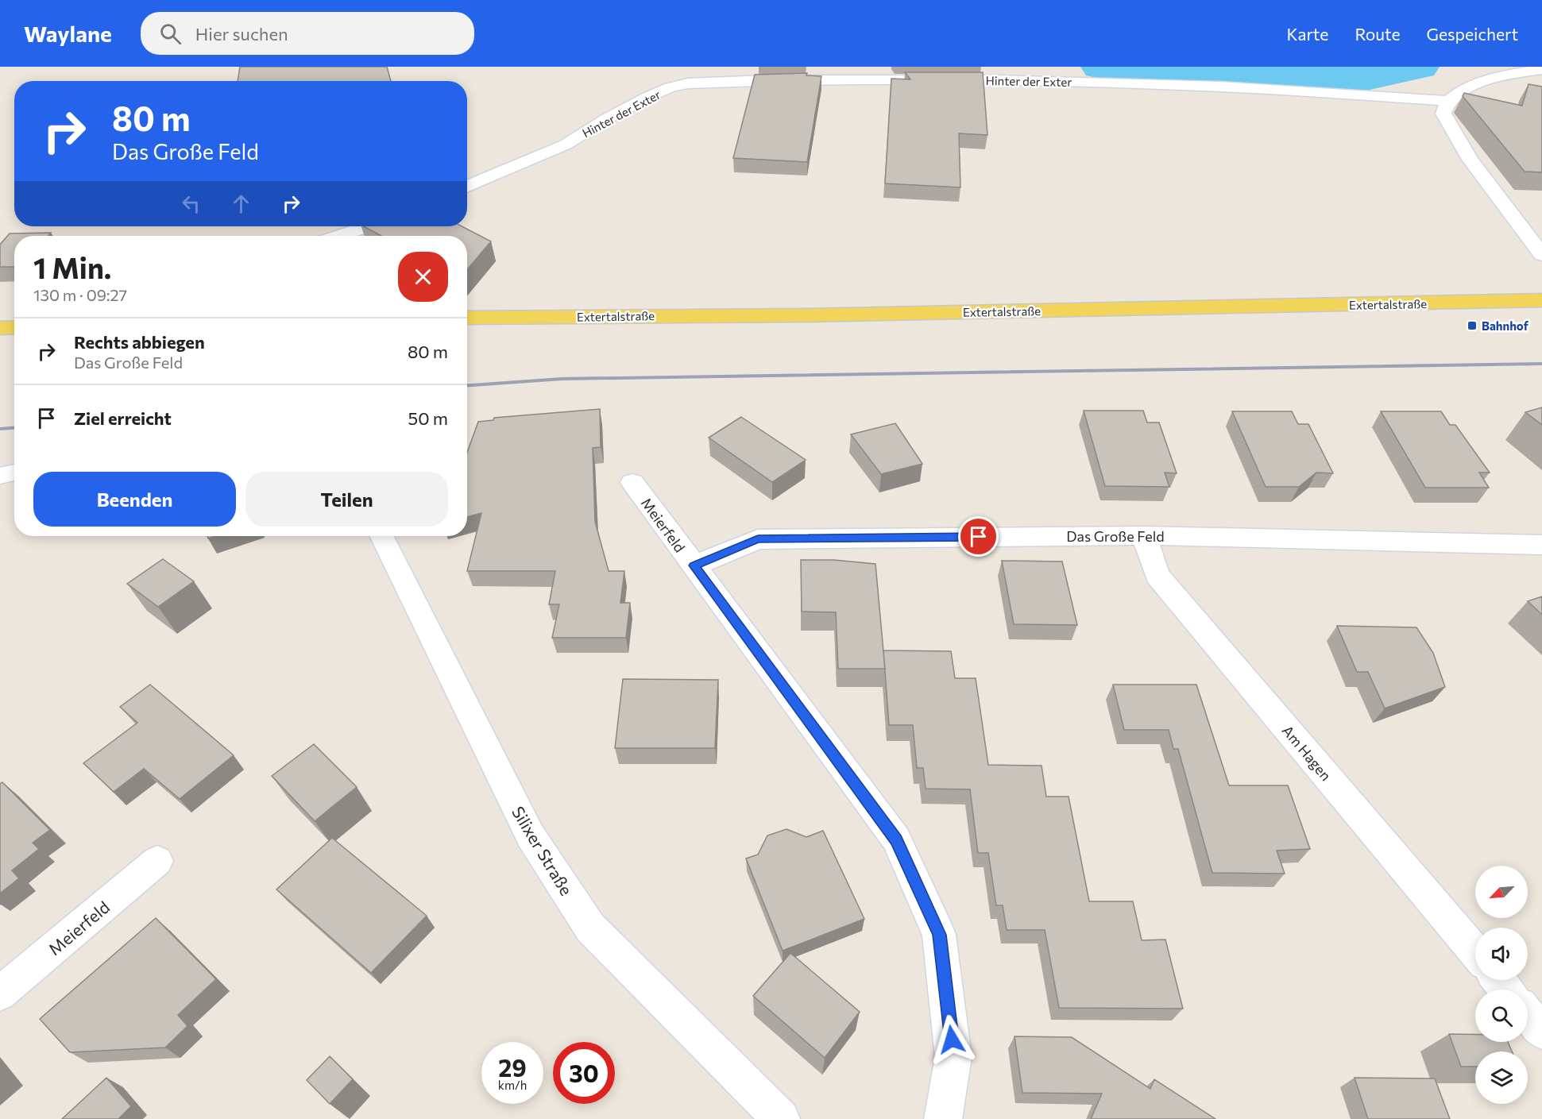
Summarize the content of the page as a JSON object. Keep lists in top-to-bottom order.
{
  "streets": {
    "main road": ["Extertalstraße"],
    "street": [
      "Hinter der Exter",
      "Meierfeld",
      "Das Große Feld",
      "Am Hagen",
      "Silixer Straße"
    ]
  },
  "crossings": [
    ["Meierfeld", "Das Große Feld"],
    ["Das Große Feld", "Am Hagen"]
  ],
  "places": {
    "transit": ["Bahnhof"]
  },
  "north": "bottom left",
  "page": {
    "header": "Waylane",
    "search": "Hier suchen",
    "nav": ["Karte", "Route", "Gespeichert"],
    "turn": ["80 m", "Das Große Feld"],
    "heading": ["1 Min.", "130 m · 09:27"],
    "list": [
      {
        "name": "Rechts abbiegen",
        "note": "Das Große Feld",
        "value": "80 m"
      },
      {
        "name": "Ziel erreicht",
        "value": "50 m"
      }
    ],
    "buttons": ["Beenden", "Teilen"],
    "speed": "29 km/h",
    "limit": "30"
  }
}
